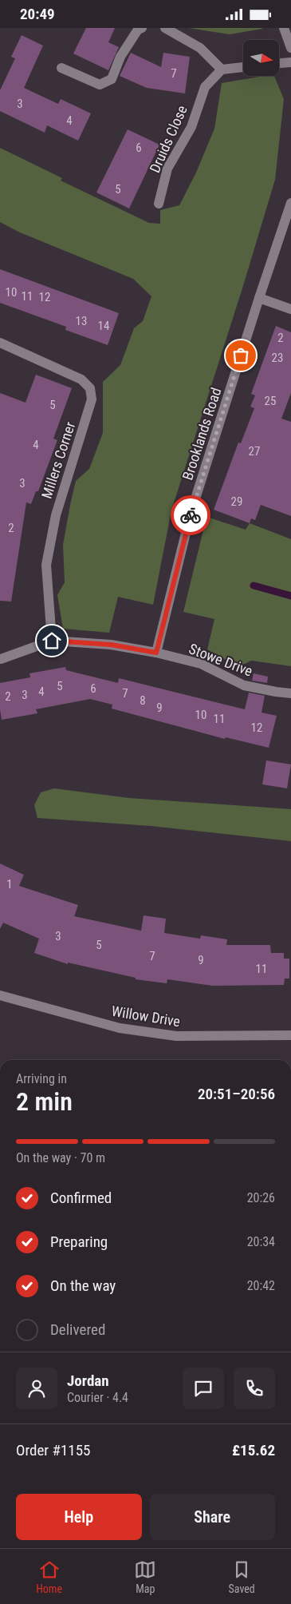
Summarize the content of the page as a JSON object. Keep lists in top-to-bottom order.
{
  "streets": {
    "street": [
      "Druids Close",
      "Brooklands Road",
      "Millers Corner",
      "Stowe Drive",
      "Willow Drive"
    ]
  },
  "crossings": [
    ["Brooklands Road", "Stowe Drive"],
    ["Millers Corner", "Stowe Drive"]
  ],
  "house_numbers": [
    "7",
    "3",
    "4",
    "6",
    "5",
    "10",
    "11",
    "12",
    "13",
    "14",
    "2",
    "23",
    "25",
    "5",
    "4",
    "27",
    "3",
    "29",
    "2",
    "5",
    "6",
    "4",
    "7",
    "3",
    "2",
    "8",
    "9",
    "10",
    "11",
    "12",
    "1",
    "3",
    "5",
    "7",
    "9",
    "11"
  ],
  "north": "right",
  "page": {
    "status": "20:49",
    "heading": ["2 min", "Arriving in", "20:51–20:56"],
    "panel": [
      "Jordan",
      "Courier · 4.4",
      "Order #1155",
      "£15.62"
    ],
    "bar": "On the way · 70 m",
    "list": [
      ["Confirmed", "20:26"],
      ["Preparing", "20:34"],
      ["On the way", "20:42"],
      "Delivered"
    ],
    "buttons": ["Help", "Share"],
    "tabs": ["Home", "Map", "Saved"]
  }
}
